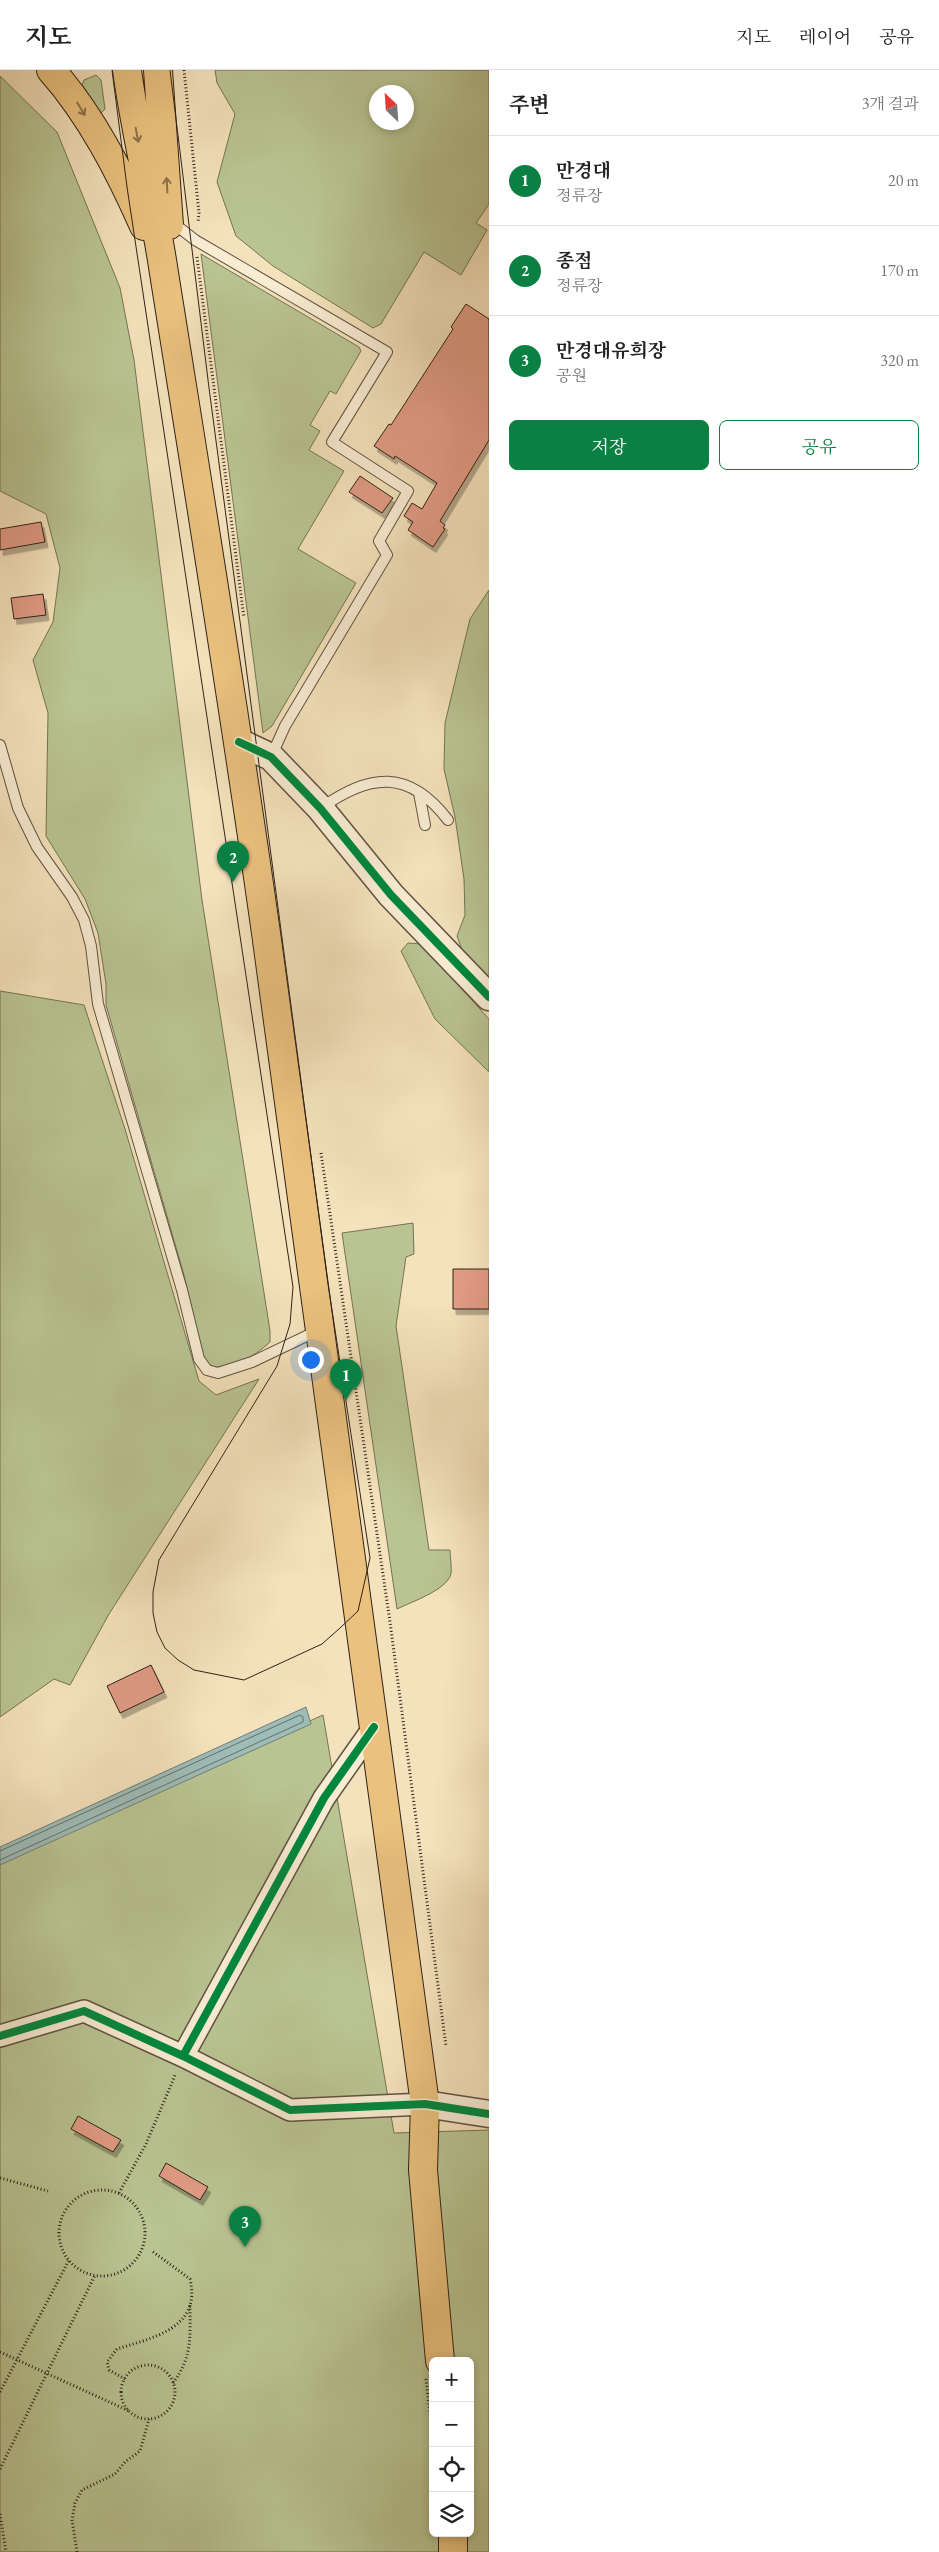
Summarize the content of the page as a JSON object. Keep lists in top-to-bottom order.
{
  "north": "top left",
  "page": {
    "header": "지도",
    "nav": ["지도", "레이어", "공유"],
    "heading": ["주변", "3개 결과"],
    "list": [
      {
        "mark": "1",
        "name": "만경대",
        "note": "정류장",
        "value": "20 m"
      },
      {
        "mark": "2",
        "name": "종점",
        "note": "정류장",
        "value": "170 m"
      },
      {
        "mark": "3",
        "name": "만경대유희장",
        "note": "공원",
        "value": "320 m"
      }
    ],
    "buttons": ["저장", "공유"],
    "pins": ["2", "1", "3"],
    "map_buttons": ["+", "−"]
  }
}
